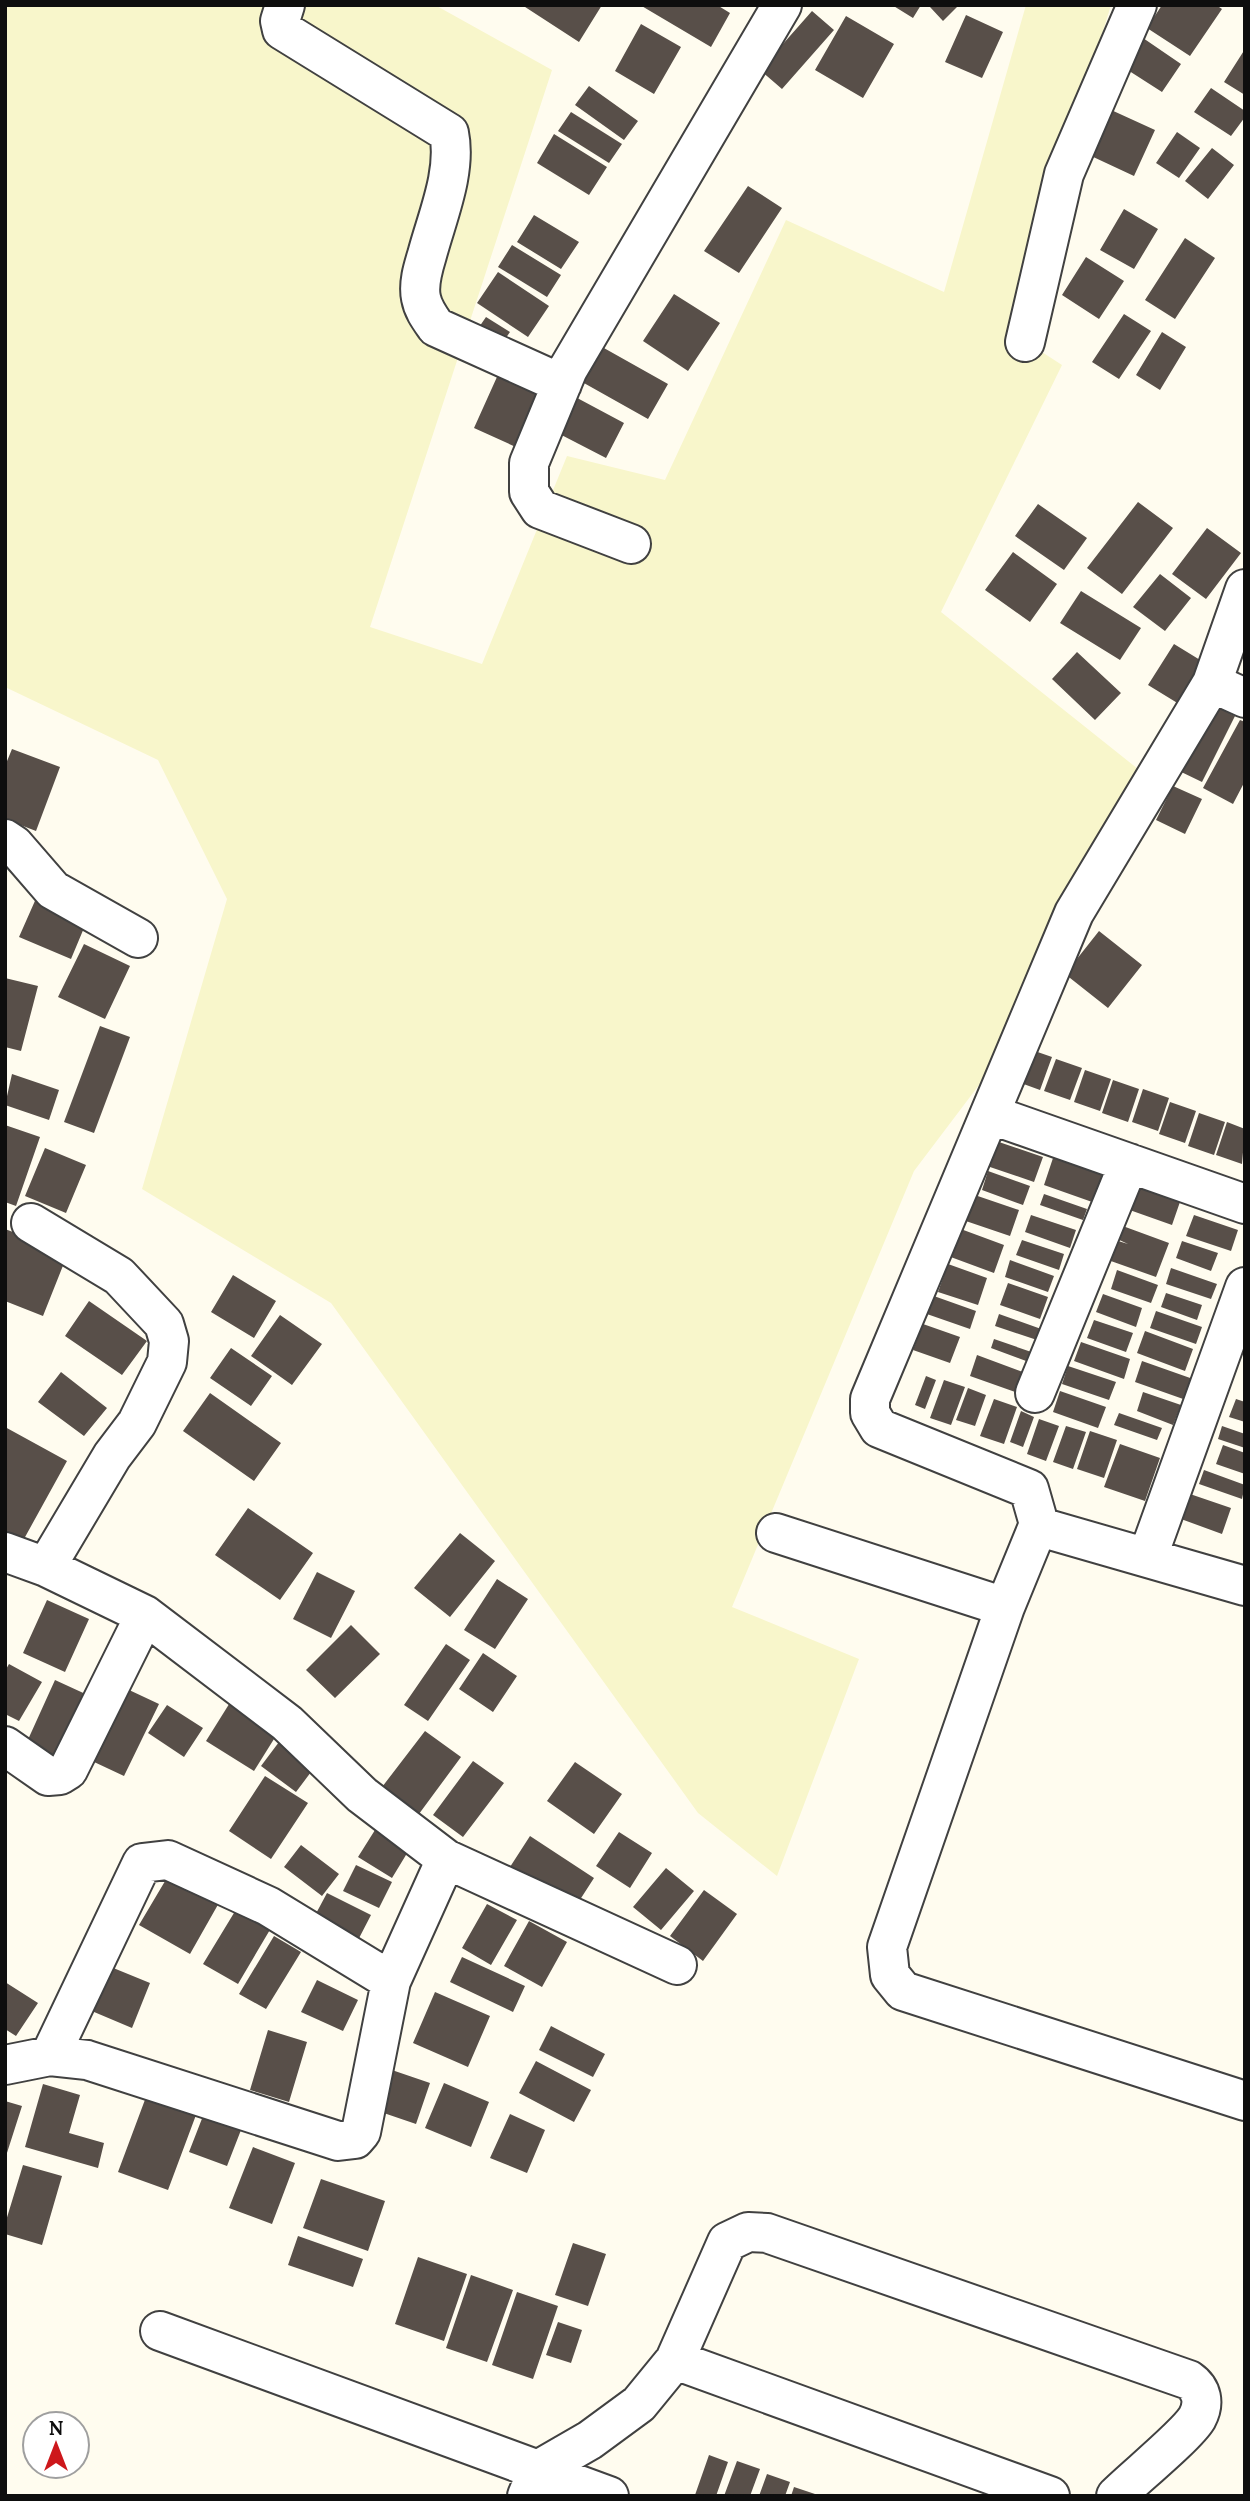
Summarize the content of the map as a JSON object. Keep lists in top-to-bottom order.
{
  "north": "top"
}
